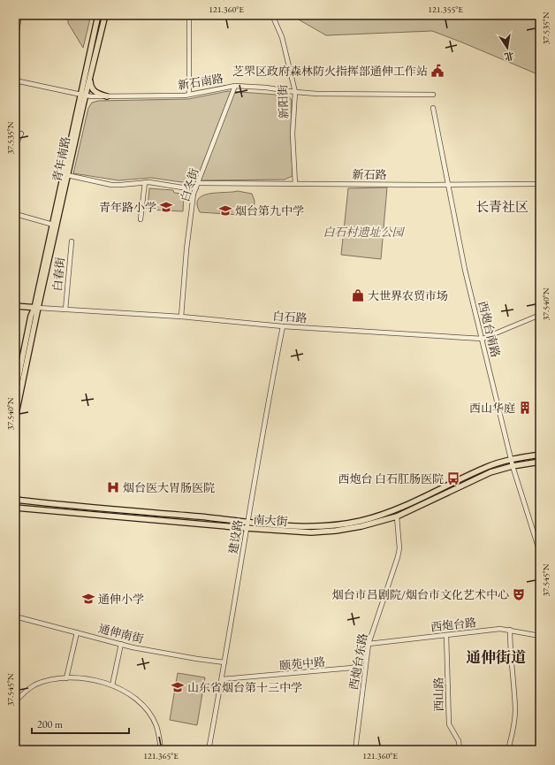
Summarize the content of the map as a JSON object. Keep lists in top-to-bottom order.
{
  "streets": {
    "main road": ["青年南路", "南大街"],
    "street": [
      "新石南路",
      "新阳街",
      "新石路",
      "白冬街",
      "白春街",
      "白石路",
      "西炮台南路",
      "建设路",
      "西炮台路",
      "通伸南街",
      "西炮台东路",
      "颐苑中路",
      "西山路"
    ]
  },
  "crossings": [
    ["新石南路", "新阳街"],
    ["新石南路", "青年南路"],
    ["新石南路", "白冬街"],
    ["新阳街", "新石路"],
    ["青年南路", "白石路"],
    ["新石路", "白冬街"],
    ["新石路", "西炮台南路"],
    ["白冬街", "白石路"],
    ["白春街", "白石路"],
    ["白石路", "西炮台南路"],
    ["白石路", "建设路"],
    ["西炮台南路", "南大街"],
    ["南大街", "建设路"],
    ["南大街", "西炮台东路"],
    ["建设路", "通伸南街"],
    ["建设路", "颐苑中路"],
    ["西炮台路", "西炮台东路"],
    ["西炮台路", "颐苑中路"],
    ["西炮台路", "西山路"],
    ["西炮台东路", "颐苑中路"]
  ],
  "districts": ["长青社区", "通伸街道"],
  "parks": ["白石村遗址公园"],
  "places": {
    "public building": ["芝罘区政府森林防火指挥部通伸工作站"],
    "school or university": [
      "青年路小学",
      "烟台第九中学",
      "通伸小学",
      "山东省烟台第十三中学"
    ],
    "shop": ["大世界农贸市场"],
    "building": ["西山华庭"],
    "bus stop": ["西炮台 白石肛肠医院"],
    "hospital": ["烟台医大胃肠医院"],
    "theatre": ["烟台市吕剧院/烟台市文化艺术中心"]
  },
  "scale_bar": "200 m",
  "north": "bottom",
  "coordinates": [
    "121.360°E",
    "121.355°E",
    "37.535°N",
    "37.540°N",
    "37.545°N",
    "121.365°E"
  ]
}
